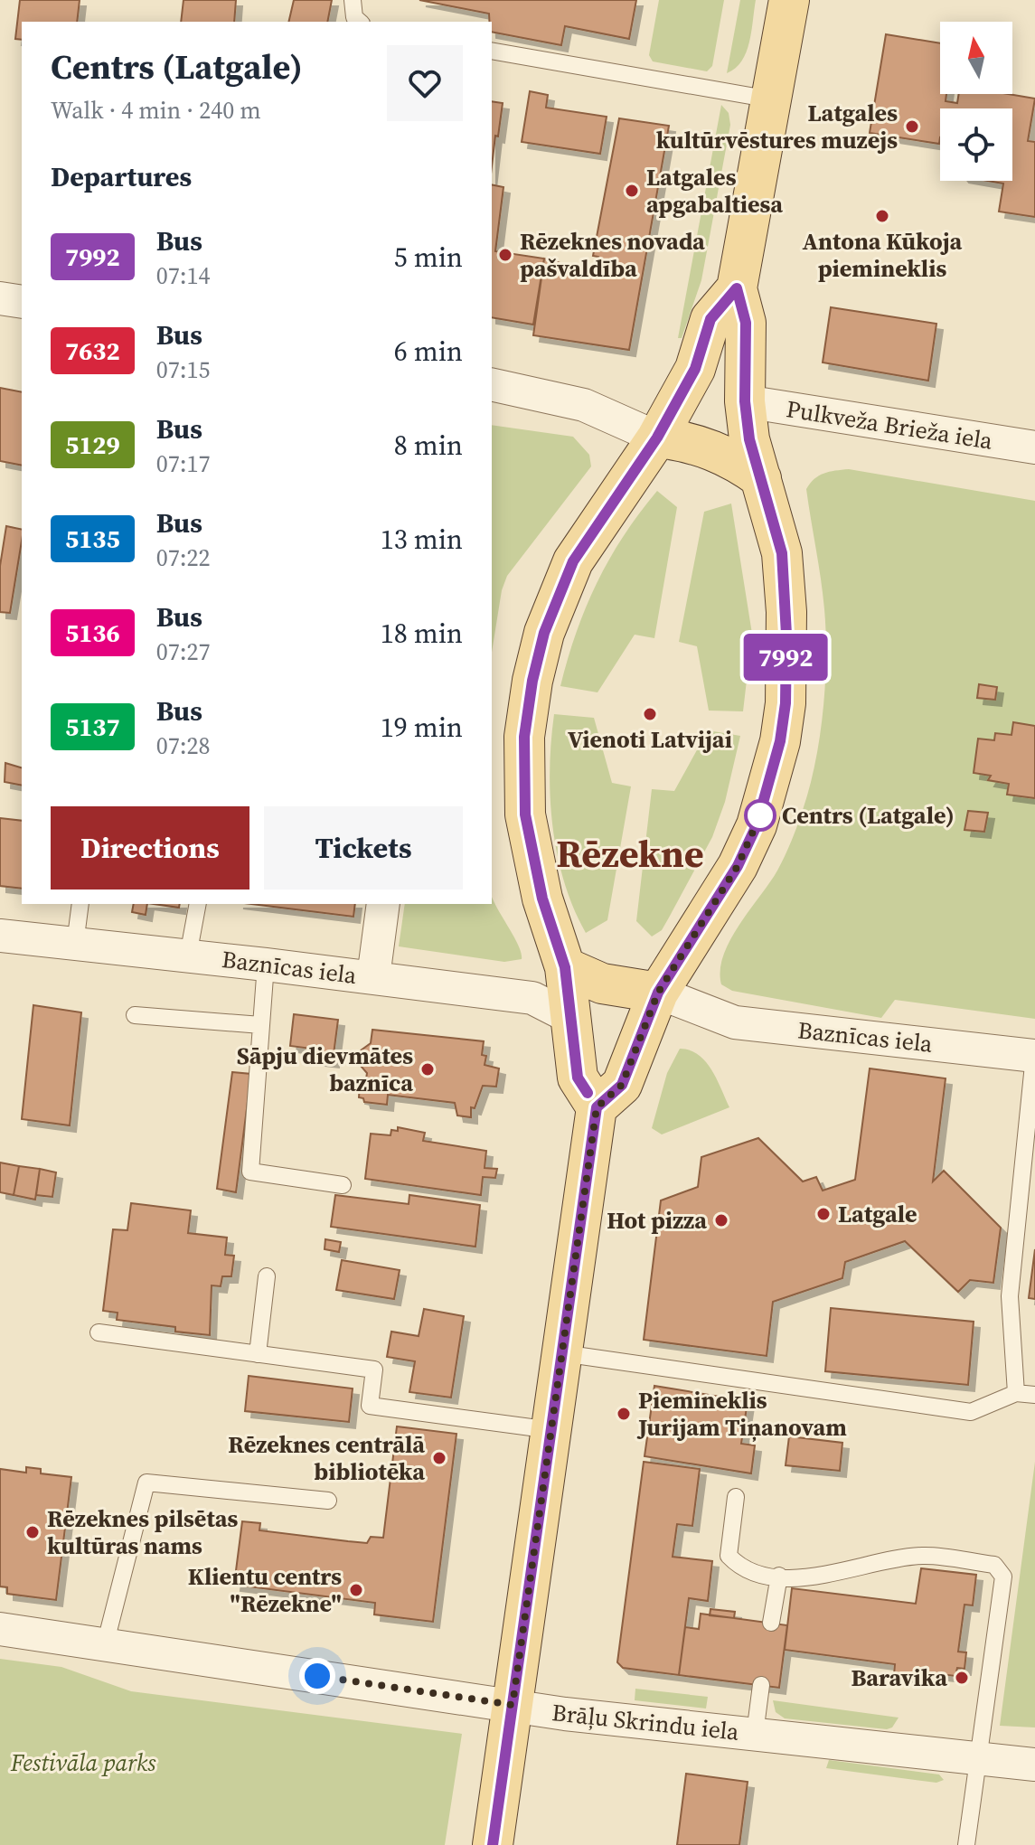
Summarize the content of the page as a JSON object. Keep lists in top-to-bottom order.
{
  "streets": {
    "street": ["Pulkveža Brieža iela", "Baznīcas iela", "Brāļu Skrindu iela"]
  },
  "districts": ["Rēzekne"],
  "parks": ["Festivāla parks"],
  "places": [
    "Latgales kultūrvēstures muzejs",
    "Latgales apgabaltiesa",
    "Antona Kūkoja piemineklis",
    "Rēzeknes novada pašvaldība",
    "Vienoti Latvijai",
    "Centrs (Latgale)",
    "Sāpju dievmātes baznīca",
    "Latgale",
    "Hot pizza",
    "Piemineklis Jurijam Tiņanovam",
    "Rēzeknes centrālā bibliotēka",
    "Rēzeknes pilsētas kultūras nams",
    "Klientu centrs \"Rēzekne\"",
    "Baravika"
  ],
  "lines": ["bus line 7992"],
  "north": "top",
  "page": {
    "on_map": "7992",
    "heading": [
      ["Centrs (Latgale)", "Walk · 4 min · 240 m"],
      "Departures"
    ],
    "list": [
      {
        "mark": "7992",
        "name": "Bus",
        "note": "07:14",
        "value": "5 min"
      },
      {
        "mark": "7632",
        "name": "Bus",
        "note": "07:15",
        "value": "6 min"
      },
      {
        "mark": "5129",
        "name": "Bus",
        "note": "07:17",
        "value": "8 min"
      },
      {
        "mark": "5135",
        "name": "Bus",
        "note": "07:22",
        "value": "13 min"
      },
      {
        "mark": "5136",
        "name": "Bus",
        "note": "07:27",
        "value": "18 min"
      },
      {
        "mark": "5137",
        "name": "Bus",
        "note": "07:28",
        "value": "19 min"
      }
    ],
    "buttons": ["Directions", "Tickets"]
  }
}
